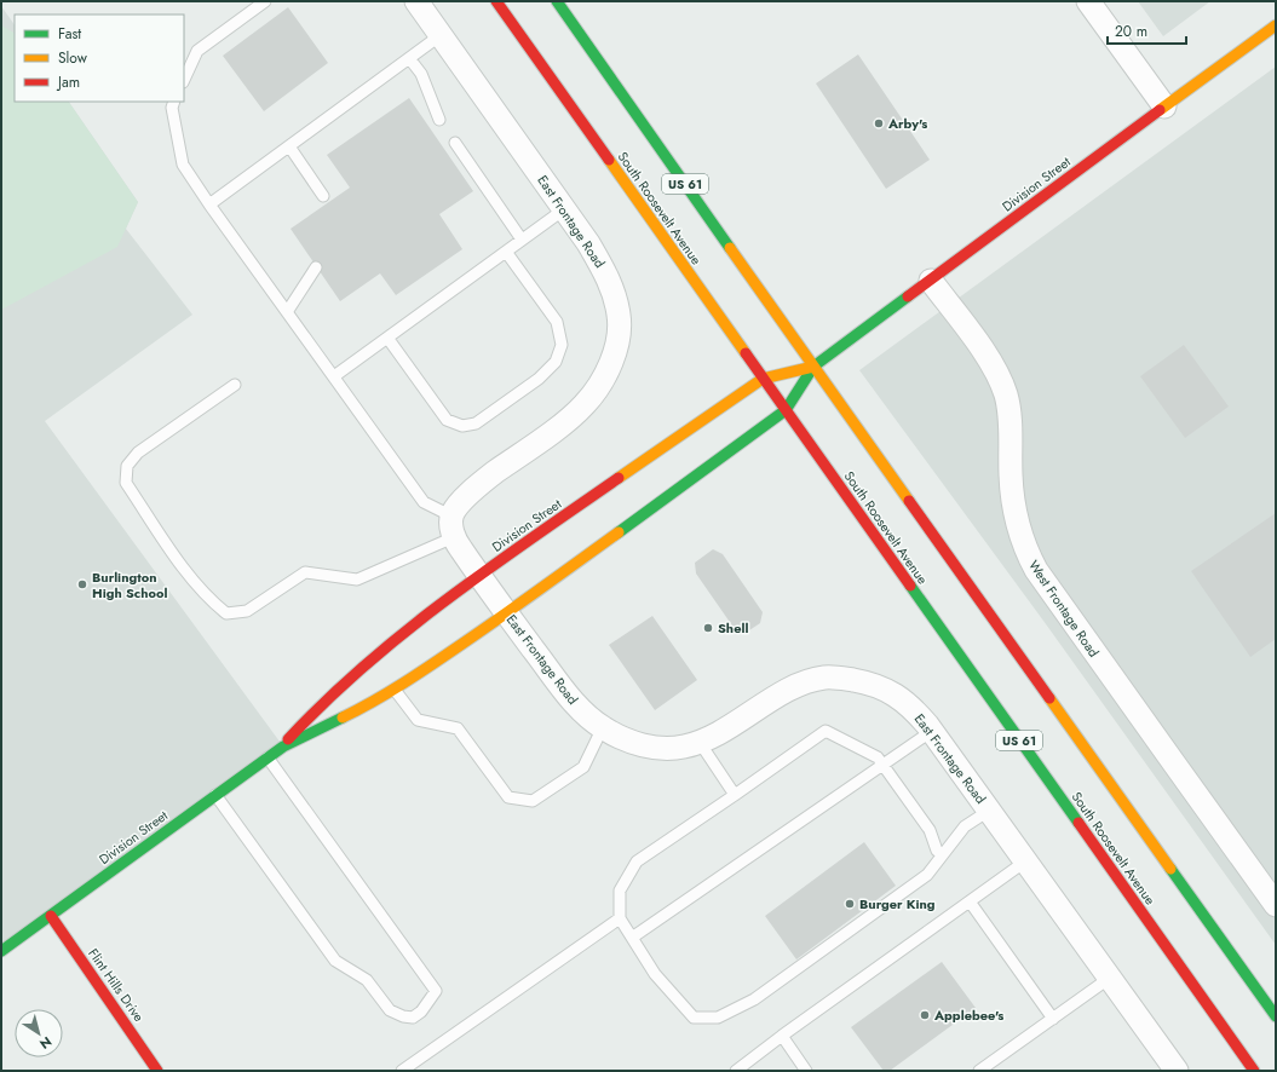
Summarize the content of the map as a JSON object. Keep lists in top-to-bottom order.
{
  "streets": {
    "main road": [
      "US 61",
      "Division Street",
      "South Roosevelt Avenue",
      "Flint Hills Drive"
    ],
    "street": ["East Frontage Road", "West Frontage Road"]
  },
  "crossings": [
    ["US 61", "Division Street"],
    ["Division Street", "South Roosevelt Avenue"],
    ["Division Street", "East Frontage Road"],
    ["Division Street", "West Frontage Road"],
    ["Division Street", "Flint Hills Drive"]
  ],
  "places": [
    "Arby's",
    "Burlington High School",
    "Shell",
    "Burger King",
    "Applebee's"
  ],
  "legend": ["Fast", "Slow", "Jam"],
  "scale_bar": "20 m",
  "north": "bottom right"
}
